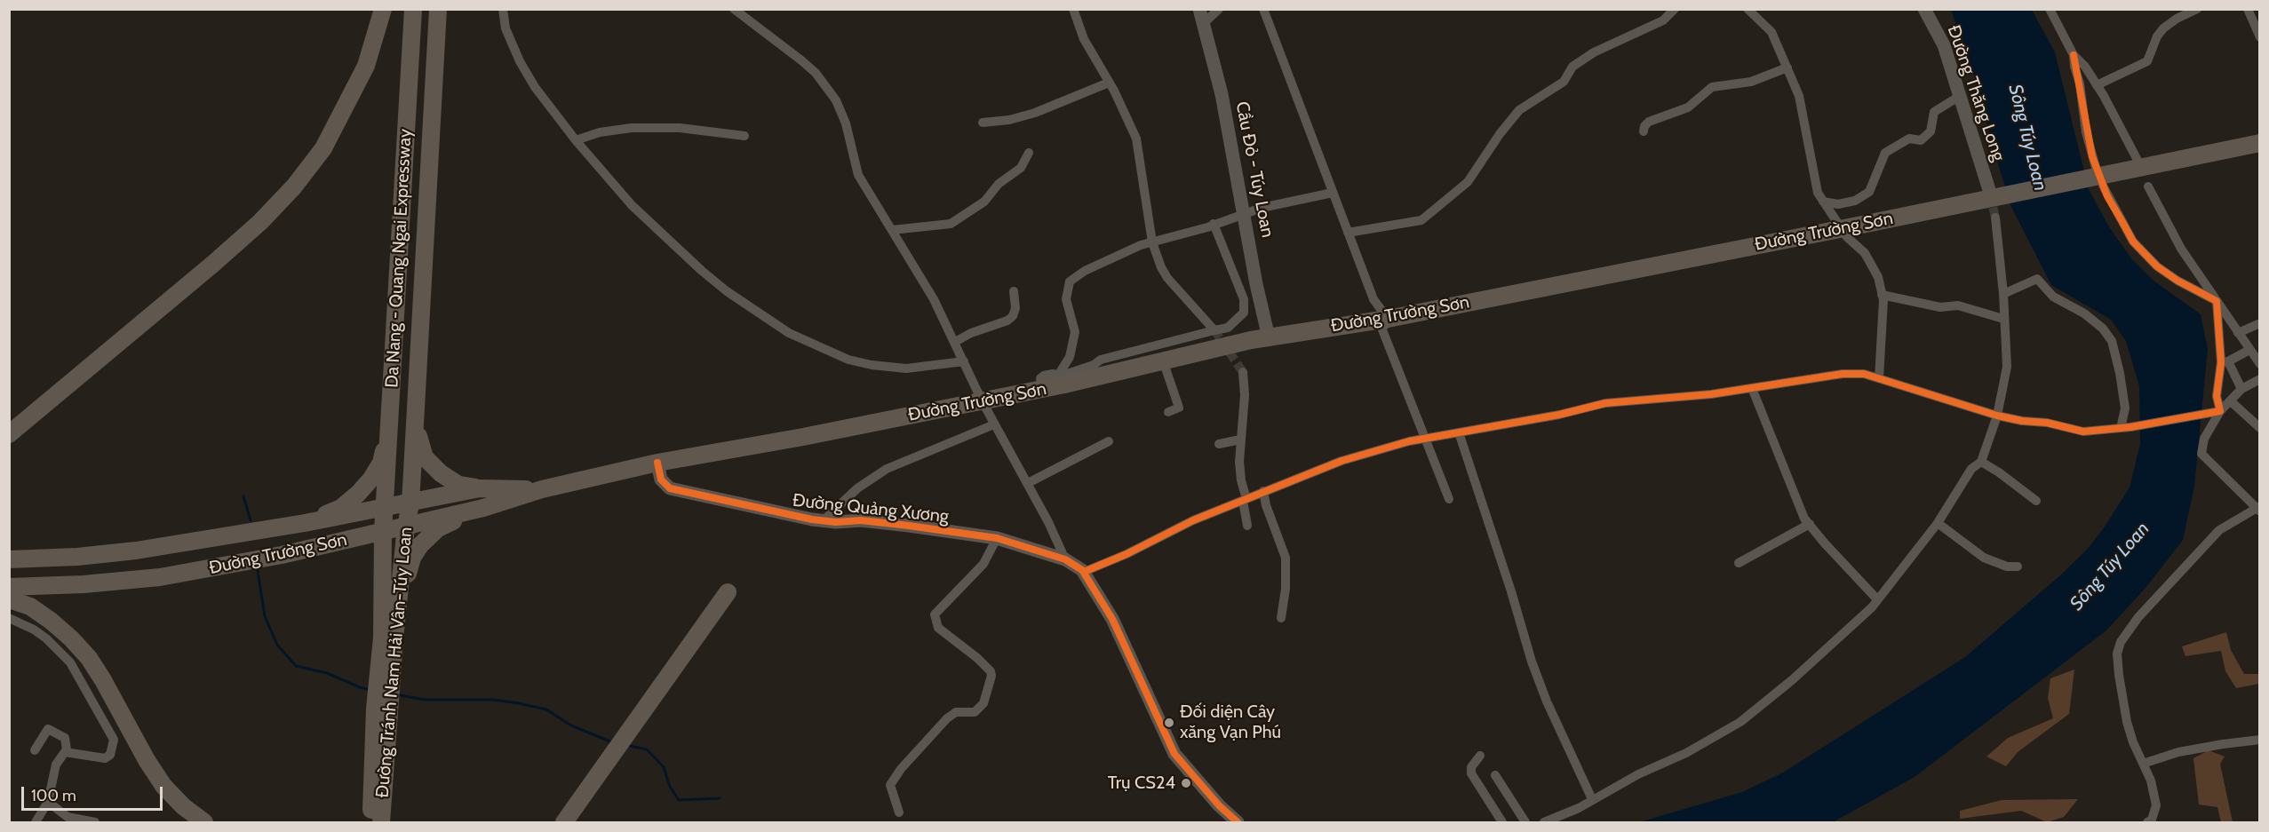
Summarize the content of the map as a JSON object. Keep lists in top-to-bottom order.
{
  "streets": {
    "highway": ["Đường Trường Sơn", "Da Nang - Quang Ngai Expressway", "Đường Tránh Nam Hải Vân-Túy Loan"],
    "street": ["Đường Thăng Long", "Cầu Đỏ - Túy Loan", "Đường Quảng Xương"]
  },
  "crossings": [
    ["Đường Thăng Long", "Đường Trường Sơn"],
    ["Cầu Đỏ - Túy Loan", "Đường Trường Sơn"],
    ["Đường Trường Sơn", "Da Nang - Quang Ngai Expressway"],
    ["Đường Trường Sơn", "Đường Quảng Xương"],
    ["Đường Trường Sơn", "Đường Tránh Nam Hải Vân-Túy Loan"],
    ["Da Nang - Quang Ngai Expressway", "Đường Tránh Nam Hải Vân-Túy Loan"]
  ],
  "water": ["Sông Túy Loan"],
  "places": ["Đối diện Cây xăng Vạn Phú", "Trụ CS24"],
  "scale_bar": "100 m"
}
